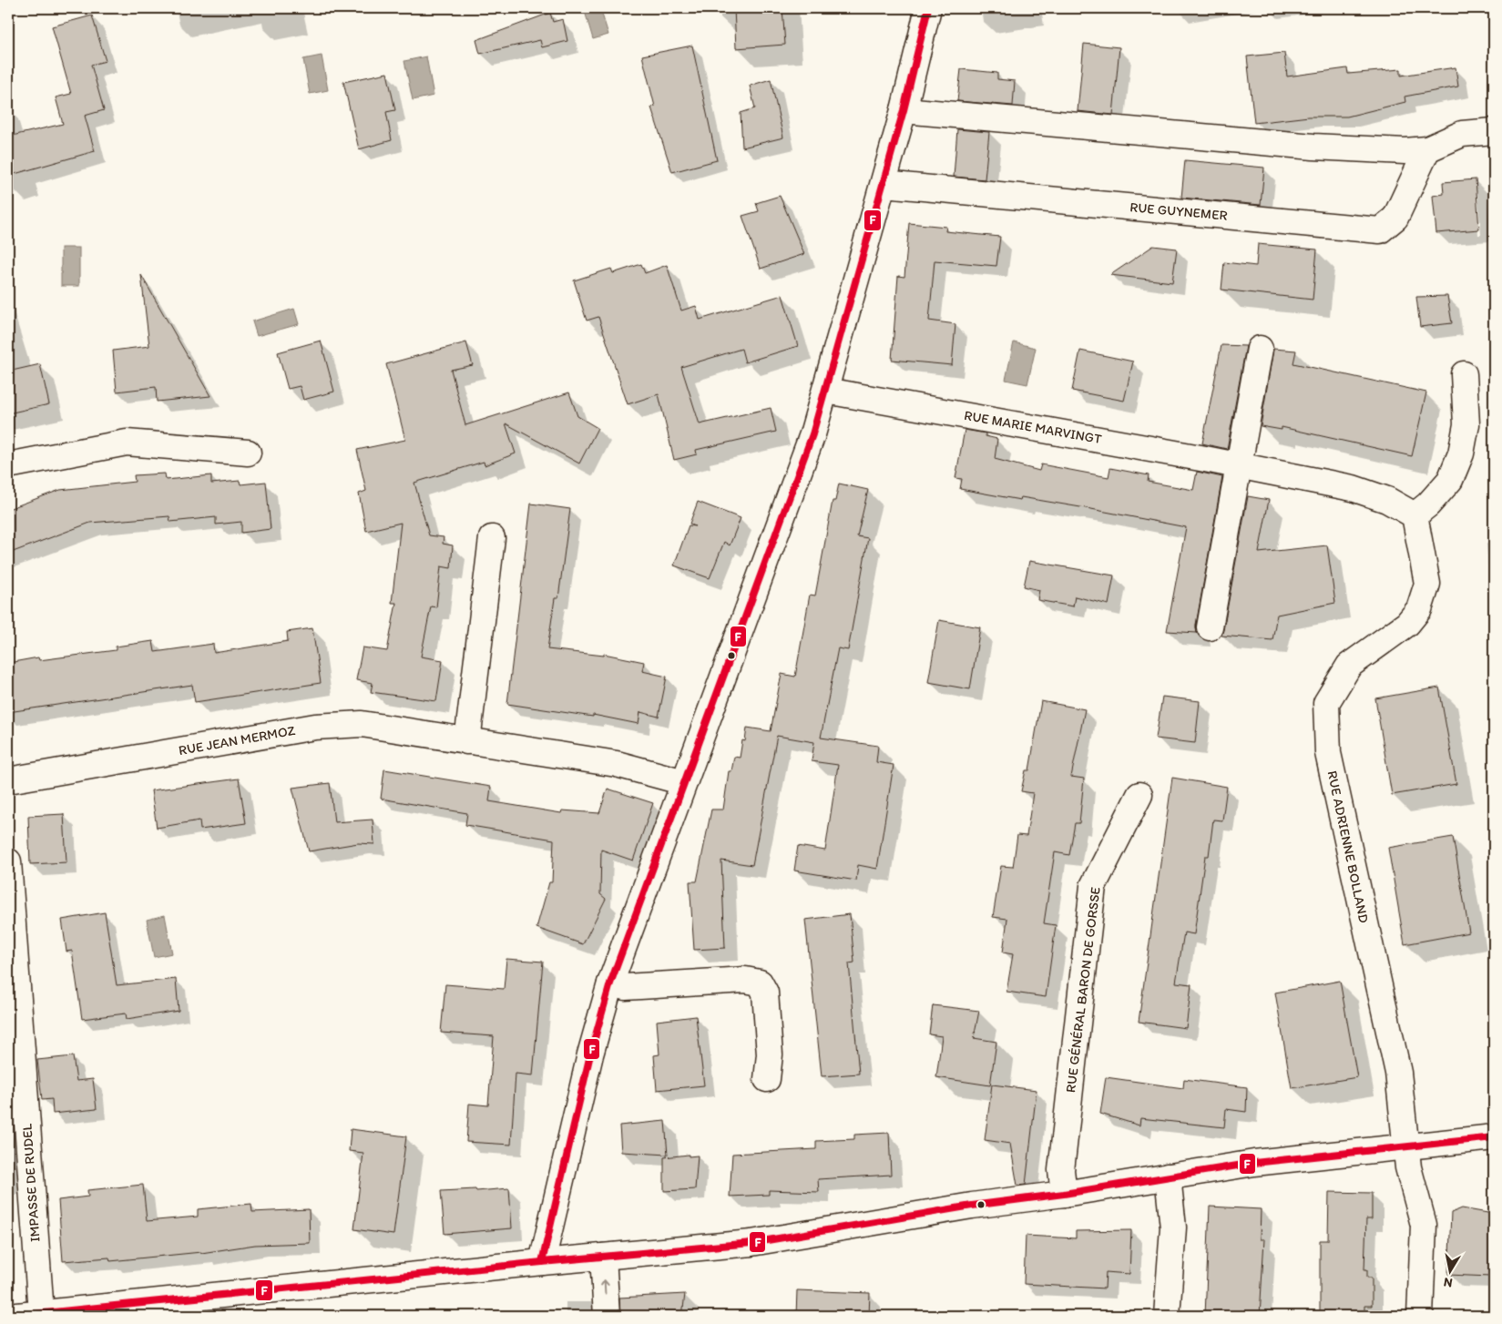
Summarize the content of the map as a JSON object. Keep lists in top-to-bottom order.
{
  "streets": {
    "street": [
      "RUE GUYNEMER",
      "RUE MARIE MARVINGT",
      "RUE JEAN MERMOZ",
      "RUE ADRIENNE BOLLAND",
      "RUE GÉNÉRAL BARON DE GORSSE",
      "IMPASSE DE RUDEL"
    ]
  },
  "crossings": [
    ["RUE MARIE MARVINGT", "RUE ADRIENNE BOLLAND"]
  ],
  "lines": ["transit line F"],
  "north": "bottom"
}
